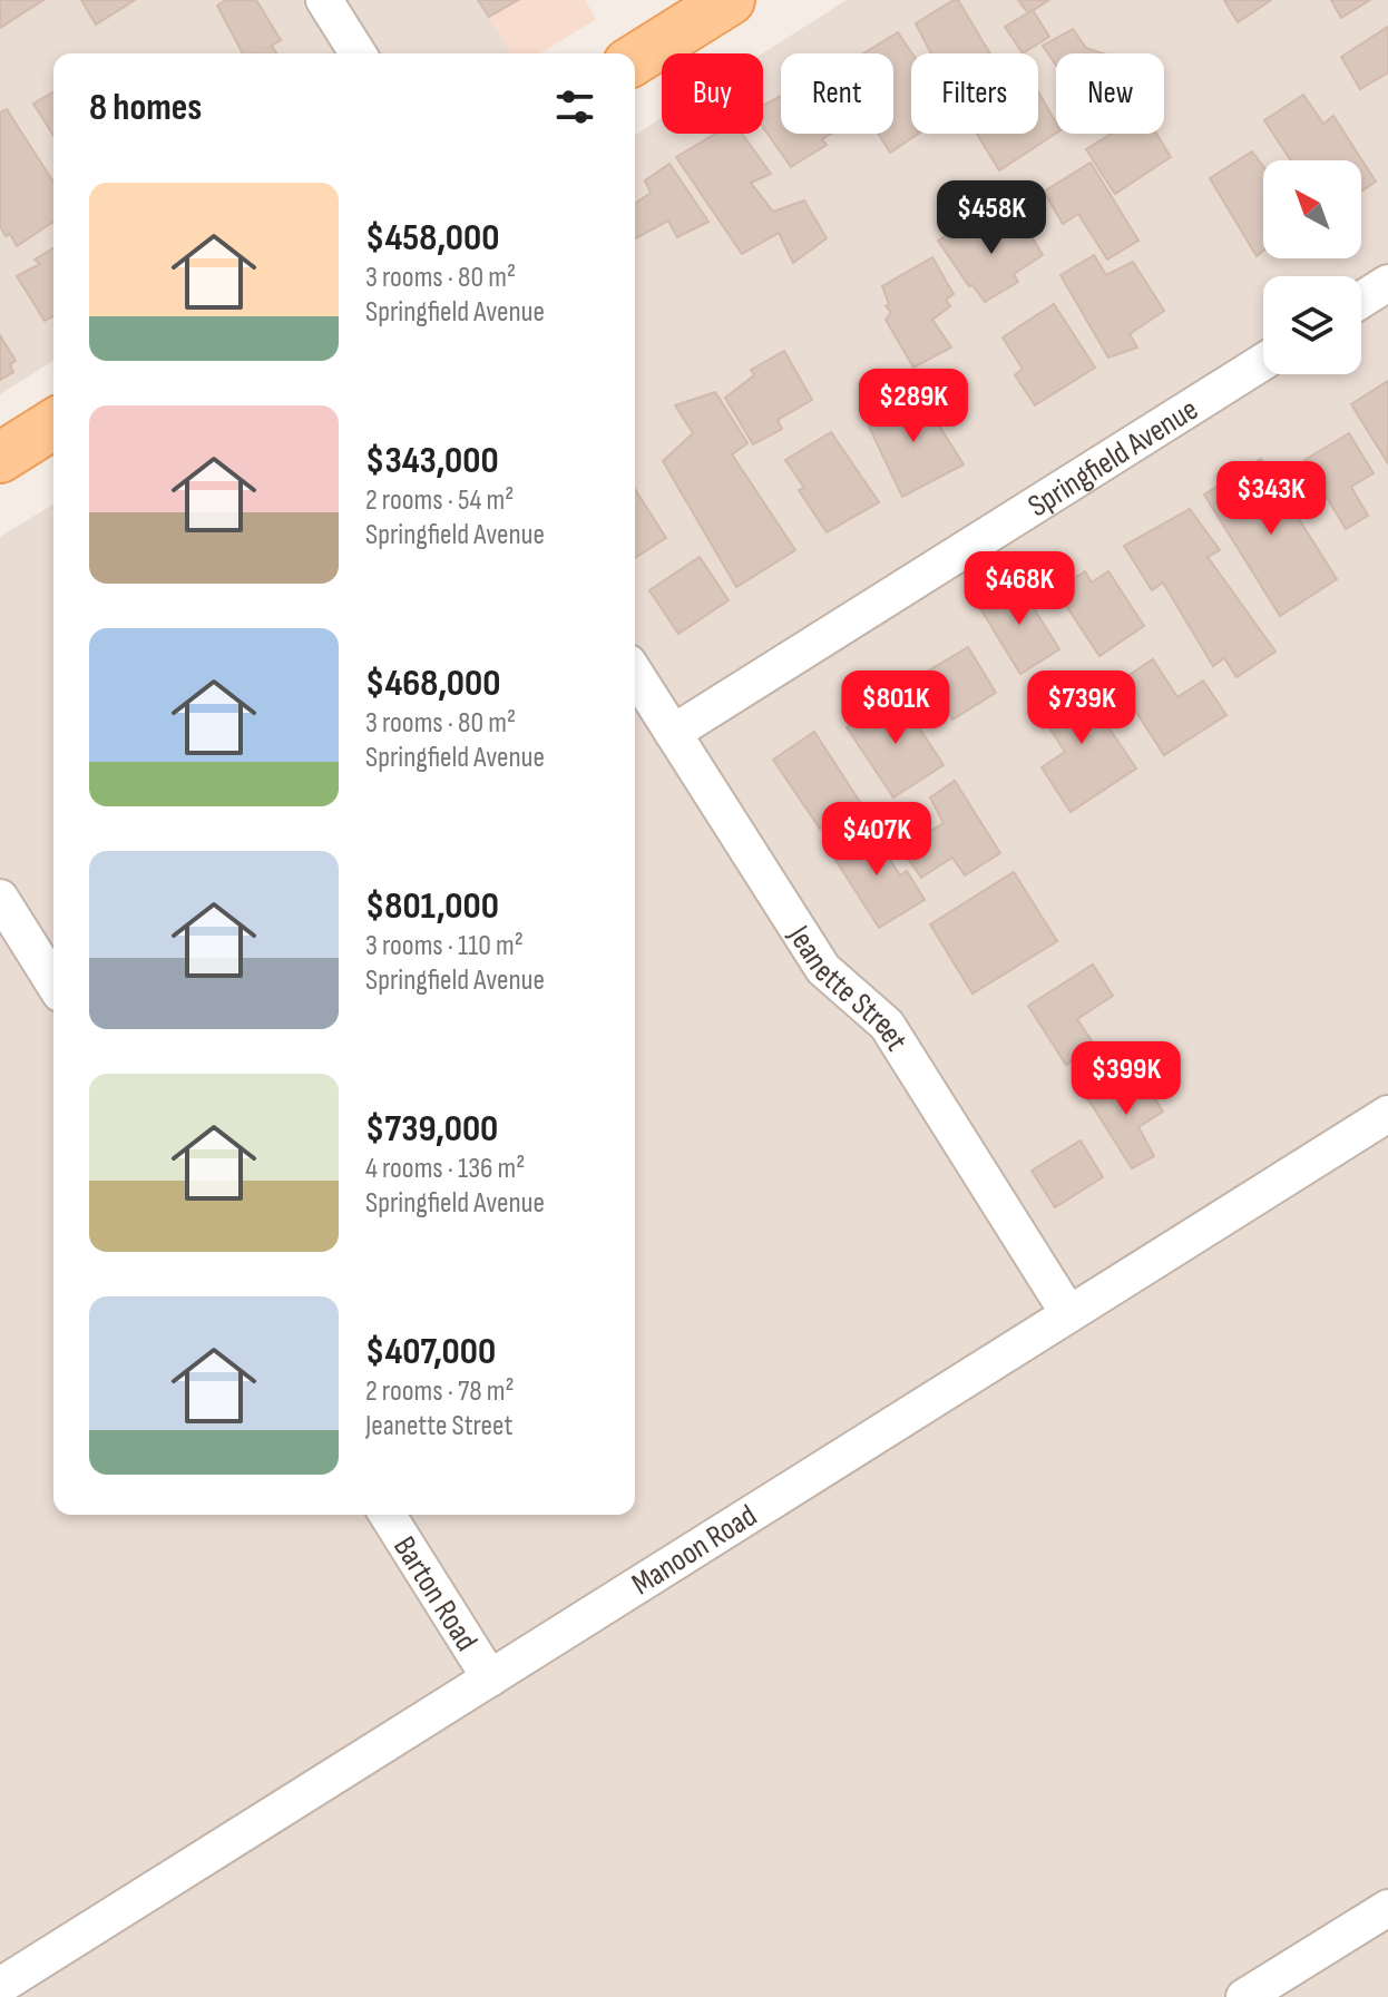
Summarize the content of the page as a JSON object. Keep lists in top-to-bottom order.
{
  "streets": {
    "street": [
      "Springfield Avenue",
      "Jeanette Street",
      "Manoon Road",
      "Barton Road"
    ]
  },
  "crossings": [
    ["Springfield Avenue", "Jeanette Street"],
    ["Jeanette Street", "Manoon Road"],
    ["Manoon Road", "Barton Road"]
  ],
  "north": "top left",
  "page": {
    "chip": [
      "Buy",
      "Rent",
      "Filters",
      "New"
    ],
    "heading": "8 homes",
    "list": [
      {
        "name": "$458,000",
        "note": "3 rooms · 80 m² · Springfield Avenue"
      },
      {
        "name": "$343,000",
        "note": "2 rooms · 54 m² · Springfield Avenue"
      },
      {
        "name": "$468,000",
        "note": "3 rooms · 80 m² · Springfield Avenue"
      },
      {
        "name": "$801,000",
        "note": "3 rooms · 110 m² · Springfield Avenue"
      },
      {
        "name": "$739,000",
        "note": "4 rooms · 136 m² · Springfield Avenue"
      },
      {
        "name": "$407,000",
        "note": "2 rooms · 78 m² · Jeanette Street"
      }
    ],
    "price": [
      "$458K",
      "$289K",
      "$343K",
      "$468K",
      "$801K",
      "$739K",
      "$407K",
      "$399K"
    ]
  }
}
